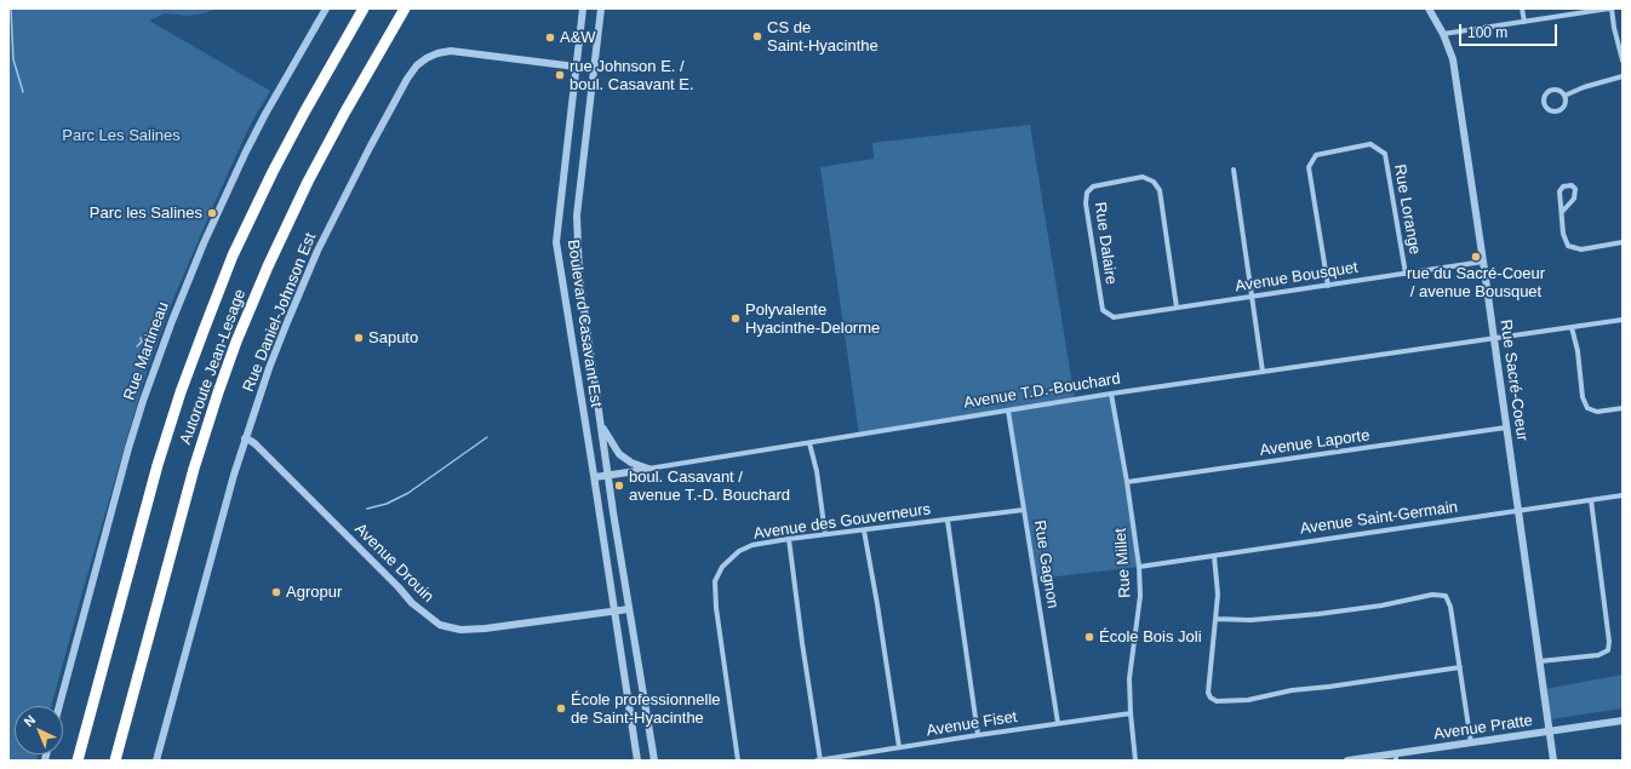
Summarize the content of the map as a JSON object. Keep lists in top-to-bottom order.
{
  "streets": {
    "highway": ["Autoroute Jean-Lesage"],
    "street": [
      "Rue Lorange",
      "Rue Dalaire",
      "Avenue Bousquet",
      "Rue Daniel-Johnson Est",
      "Boulevard Casavant Est",
      "Rue Martineau",
      "Rue Sacré-Coeur",
      "Avenue T.D.-Bouchard",
      "Avenue Laporte",
      "Avenue Saint-Germain",
      "Avenue des Gouverneurs",
      "Avenue Drouin",
      "Rue Millet",
      "Rue Gagnon",
      "Avenue Fiset",
      "Avenue Pratte"
    ]
  },
  "crossings": [
    ["Rue Lorange", "Avenue Bousquet"],
    ["Rue Dalaire", "Avenue Bousquet"],
    ["Avenue Bousquet", "Rue Sacré-Coeur"],
    ["Rue Daniel-Johnson Est", "Boulevard Casavant Est"],
    ["Rue Daniel-Johnson Est", "Avenue Drouin"],
    ["Boulevard Casavant Est", "Avenue T.D.-Bouchard"],
    ["Boulevard Casavant Est", "Avenue Drouin"],
    ["Rue Sacré-Coeur", "Avenue T.D.-Bouchard"],
    ["Rue Sacré-Coeur", "Avenue Laporte"],
    ["Rue Sacré-Coeur", "Avenue Saint-Germain"],
    ["Rue Sacré-Coeur", "Avenue Pratte"],
    ["Avenue T.D.-Bouchard", "Rue Millet"],
    ["Avenue T.D.-Bouchard", "Rue Gagnon"],
    ["Avenue Laporte", "Rue Millet"],
    ["Avenue Saint-Germain", "Rue Millet"],
    ["Avenue des Gouverneurs", "Rue Gagnon"],
    ["Rue Millet", "Avenue Fiset"],
    ["Rue Gagnon", "Avenue Fiset"]
  ],
  "parks": ["Parc Les Salines"],
  "places": [
    "CS de Saint-Hyacinthe",
    "A&W",
    "rue Johnson E. / boul. Casavant E.",
    "Parc les Salines",
    "rue du Sacré-Coeur / avenue Bousquet",
    "Polyvalente Hyacinthe-Delorme",
    "Saputo",
    "boul. Casavant / avenue T.-D. Bouchard",
    "Agropur",
    "École Bois Joli",
    "École professionnelle de Saint-Hyacinthe"
  ],
  "scale_bar": "100 m",
  "north": "top left"
}
